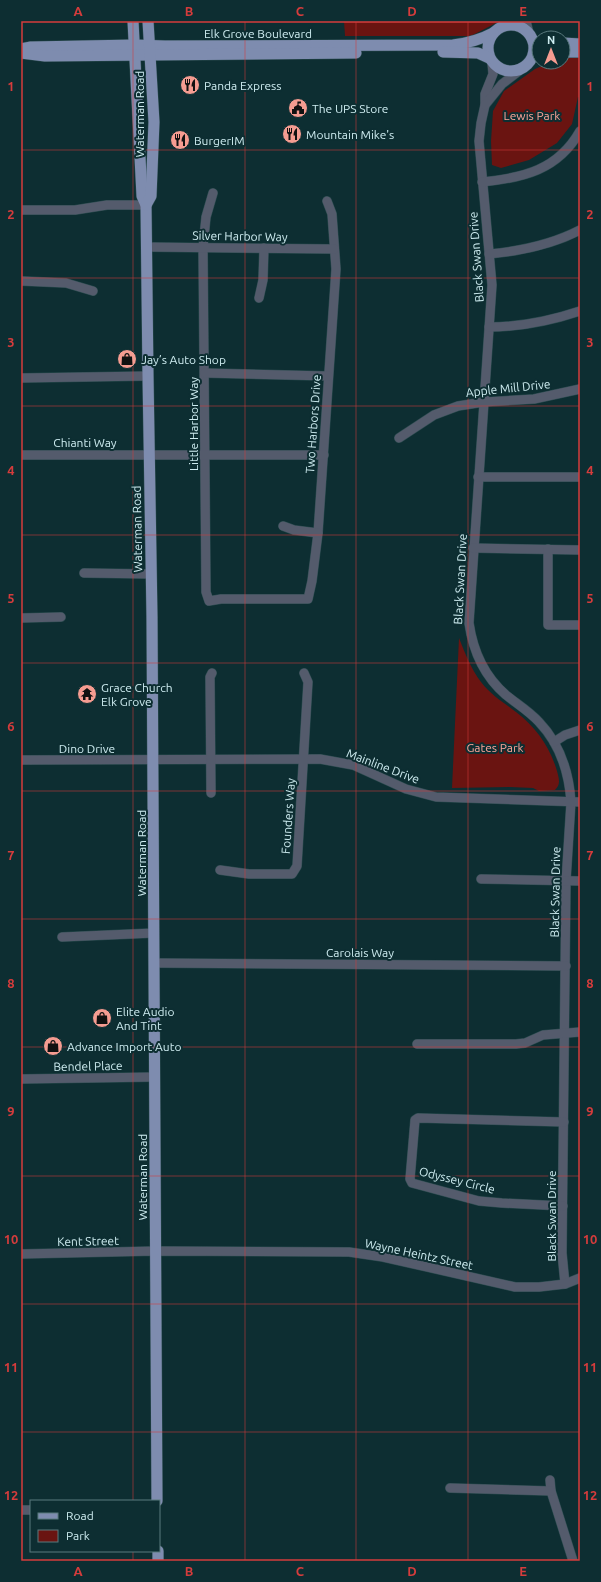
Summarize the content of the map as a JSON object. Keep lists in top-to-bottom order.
{
  "streets": {
    "main road": ["Elk Grove Boulevard", "Waterman Road"],
    "street": [
      "Silver Harbor Way",
      "Black Swan Drive",
      "Apple Mill Drive",
      "Little Harbor Way",
      "Two Harbors Drive",
      "Chianti Way",
      "Dino Drive",
      "Mainline Drive",
      "Founders Way",
      "Carolais Way",
      "Bendel Place",
      "Odyssey Circle",
      "Kent Street",
      "Wayne Heintz Street"
    ]
  },
  "crossings": [
    ["Elk Grove Boulevard", "Waterman Road"],
    ["Elk Grove Boulevard", "Black Swan Drive"],
    ["Waterman Road", "Silver Harbor Way"],
    ["Waterman Road", "Chianti Way"],
    ["Waterman Road", "Dino Drive"],
    ["Waterman Road", "Mainline Drive"],
    ["Waterman Road", "Carolais Way"],
    ["Waterman Road", "Bendel Place"],
    ["Waterman Road", "Kent Street"],
    ["Waterman Road", "Wayne Heintz Street"],
    ["Silver Harbor Way", "Little Harbor Way"],
    ["Silver Harbor Way", "Two Harbors Drive"],
    ["Black Swan Drive", "Apple Mill Drive"],
    ["Black Swan Drive", "Mainline Drive"],
    ["Black Swan Drive", "Carolais Way"],
    ["Black Swan Drive", "Odyssey Circle"],
    ["Black Swan Drive", "Wayne Heintz Street"],
    ["Little Harbor Way", "Two Harbors Drive"],
    ["Little Harbor Way", "Chianti Way"],
    ["Two Harbors Drive", "Chianti Way"],
    ["Dino Drive", "Mainline Drive"],
    ["Mainline Drive", "Founders Way"],
    ["Kent Street", "Wayne Heintz Street"]
  ],
  "parks": ["Lewis Park", "Gates Park"],
  "places": {
    "restaurant": ["Panda Express", "Mountain Mike's", "BurgerIM"],
    "public building": ["The UPS Store"],
    "shop": ["Jay’s Auto Shop", "Elite Audio And Tint", "Advance Import Auto"],
    "temple": ["Grace Church Elk Grove"]
  },
  "legend": ["Road", "Park"],
  "north": "top",
  "grid": {
    "columns": [
      "A",
      "B",
      "C",
      "D",
      "E"
    ],
    "rows": [
      "1",
      "2",
      "3",
      "4",
      "5",
      "6",
      "7",
      "8",
      "9",
      "10",
      "11",
      "12"
    ]
  }
}
